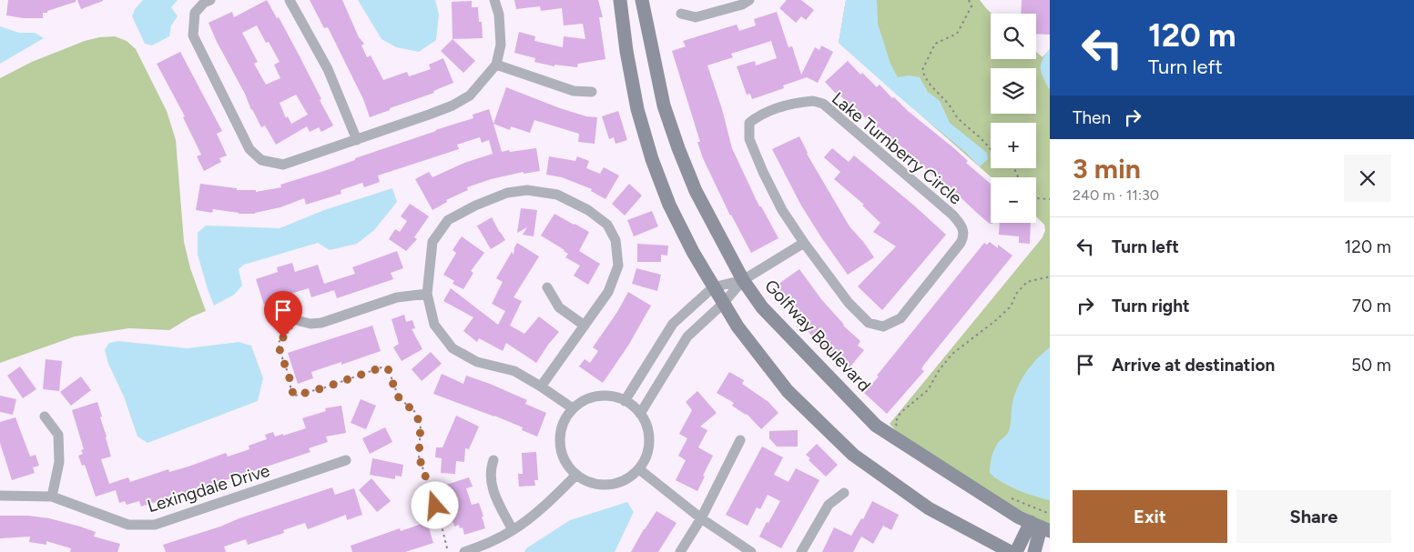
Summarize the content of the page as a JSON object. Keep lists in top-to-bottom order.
{
  "streets": {
    "street": ["Lake Turnberry Circle", "Golfway Boulevard", "Lexingdale Drive"]
  },
  "page": {
    "turn": ["120 m", "Turn left"],
    "map_buttons": ["+", "−"],
    "then": "Then",
    "heading": ["3 min", "240 m · 11:30"],
    "list": [
      {
        "name": "Turn left",
        "value": "120 m"
      },
      {
        "name": "Turn right",
        "value": "70 m"
      },
      {
        "name": "Arrive at destination",
        "value": "50 m"
      }
    ],
    "buttons": ["Exit", "Share"]
  }
}
